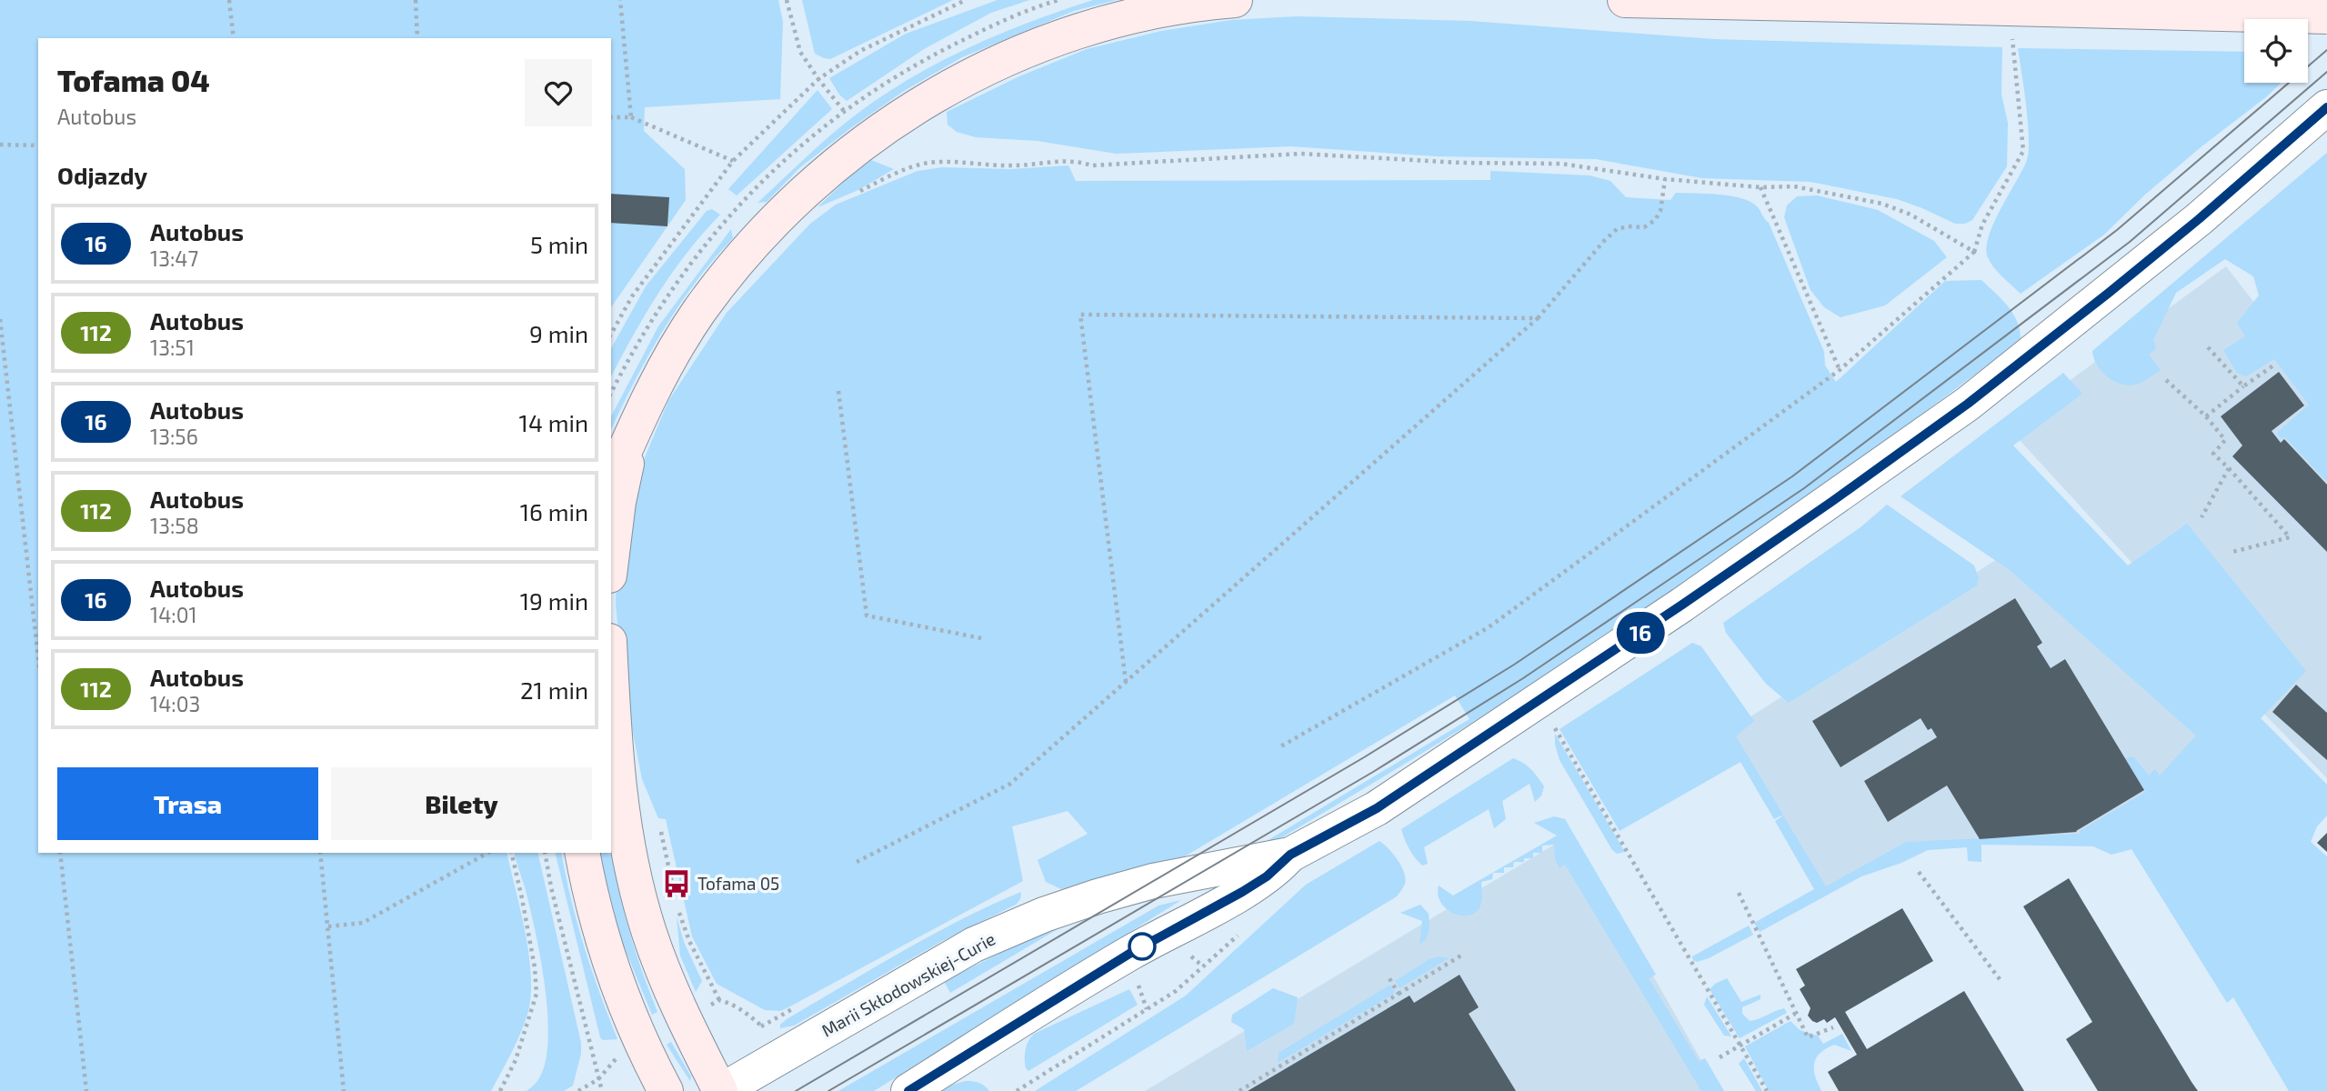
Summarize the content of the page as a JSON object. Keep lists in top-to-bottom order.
{
  "streets": {
    "street": ["Marii Skłodowskiej-Curie"]
  },
  "places": {
    "bus stop": ["Tofama 05"]
  },
  "lines": ["bus line 16"],
  "page": {
    "on_map": "16",
    "heading": [
      ["Tofama 04", "Autobus"],
      "Odjazdy"
    ],
    "list": [
      {
        "mark": "16",
        "name": "Autobus",
        "note": "13:47",
        "value": "5 min"
      },
      {
        "mark": "112",
        "name": "Autobus",
        "note": "13:51",
        "value": "9 min"
      },
      {
        "mark": "16",
        "name": "Autobus",
        "note": "13:56",
        "value": "14 min"
      },
      {
        "mark": "112",
        "name": "Autobus",
        "note": "13:58",
        "value": "16 min"
      },
      {
        "mark": "16",
        "name": "Autobus",
        "note": "14:01",
        "value": "19 min"
      },
      {
        "mark": "112",
        "name": "Autobus",
        "note": "14:03",
        "value": "21 min"
      }
    ],
    "buttons": ["Trasa", "Bilety"]
  }
}
